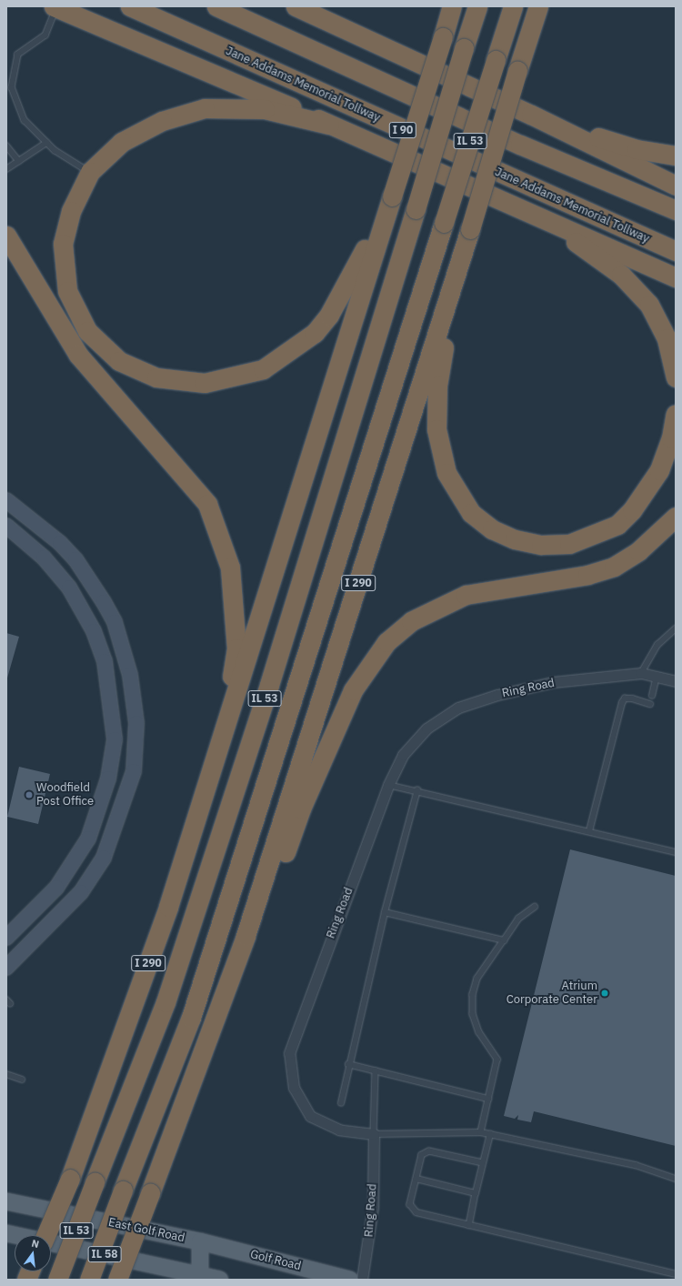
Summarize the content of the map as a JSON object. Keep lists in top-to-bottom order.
{
  "streets": {
    "highway": [
      "Jane Addams Memorial Tollway",
      "I 90",
      "IL 53",
      "I 290"
    ],
    "main road": ["East Golf Road", "IL 58", "Golf Road"],
    "street": ["Ring Road"]
  },
  "crossings": [
    ["East Golf Road", "Golf Road"]
  ],
  "places": ["Woodfield Post Office", "Atrium Corporate Center"],
  "north": "top"
}
